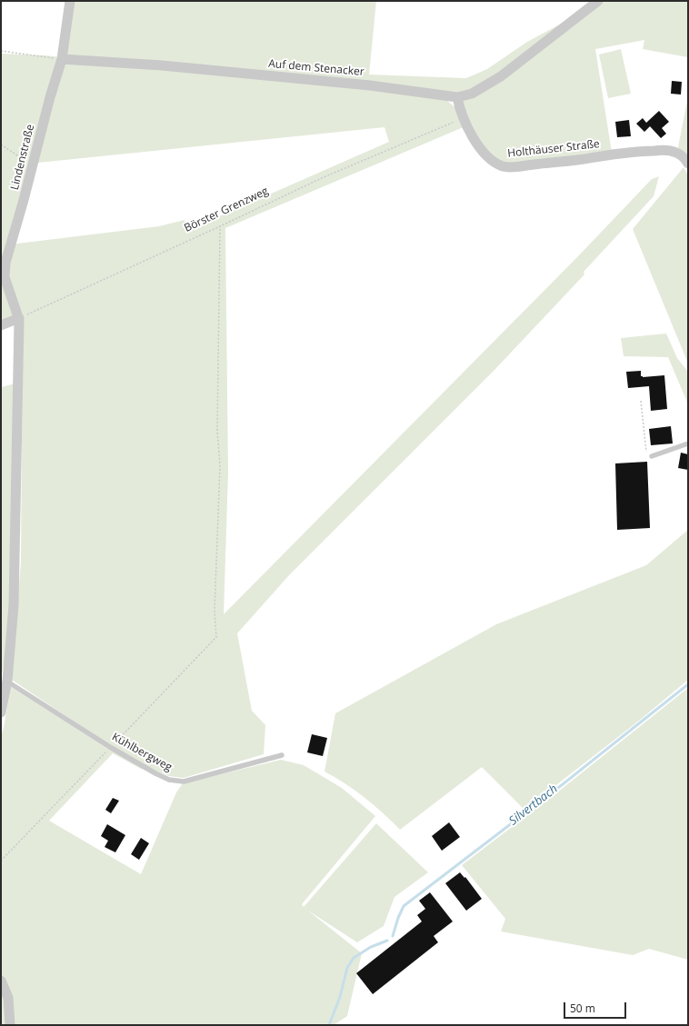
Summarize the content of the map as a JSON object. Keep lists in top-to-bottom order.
{
  "streets": {
    "street": ["Auf dem Stenacker", "Holthäuser Straße", "Lindenstraße"],
    "lane": ["Kühlbergweg"],
    "path": ["Börster Grenzweg"]
  },
  "crossings": [
    ["Auf dem Stenacker", "Holthäuser Straße"],
    ["Auf dem Stenacker", "Lindenstraße"],
    ["Holthäuser Straße", "Börster Grenzweg"],
    ["Lindenstraße", "Börster Grenzweg"],
    ["Lindenstraße", "Kühlbergweg"]
  ],
  "water": ["Silvertbach"],
  "scale_bar": "50 m"
}
